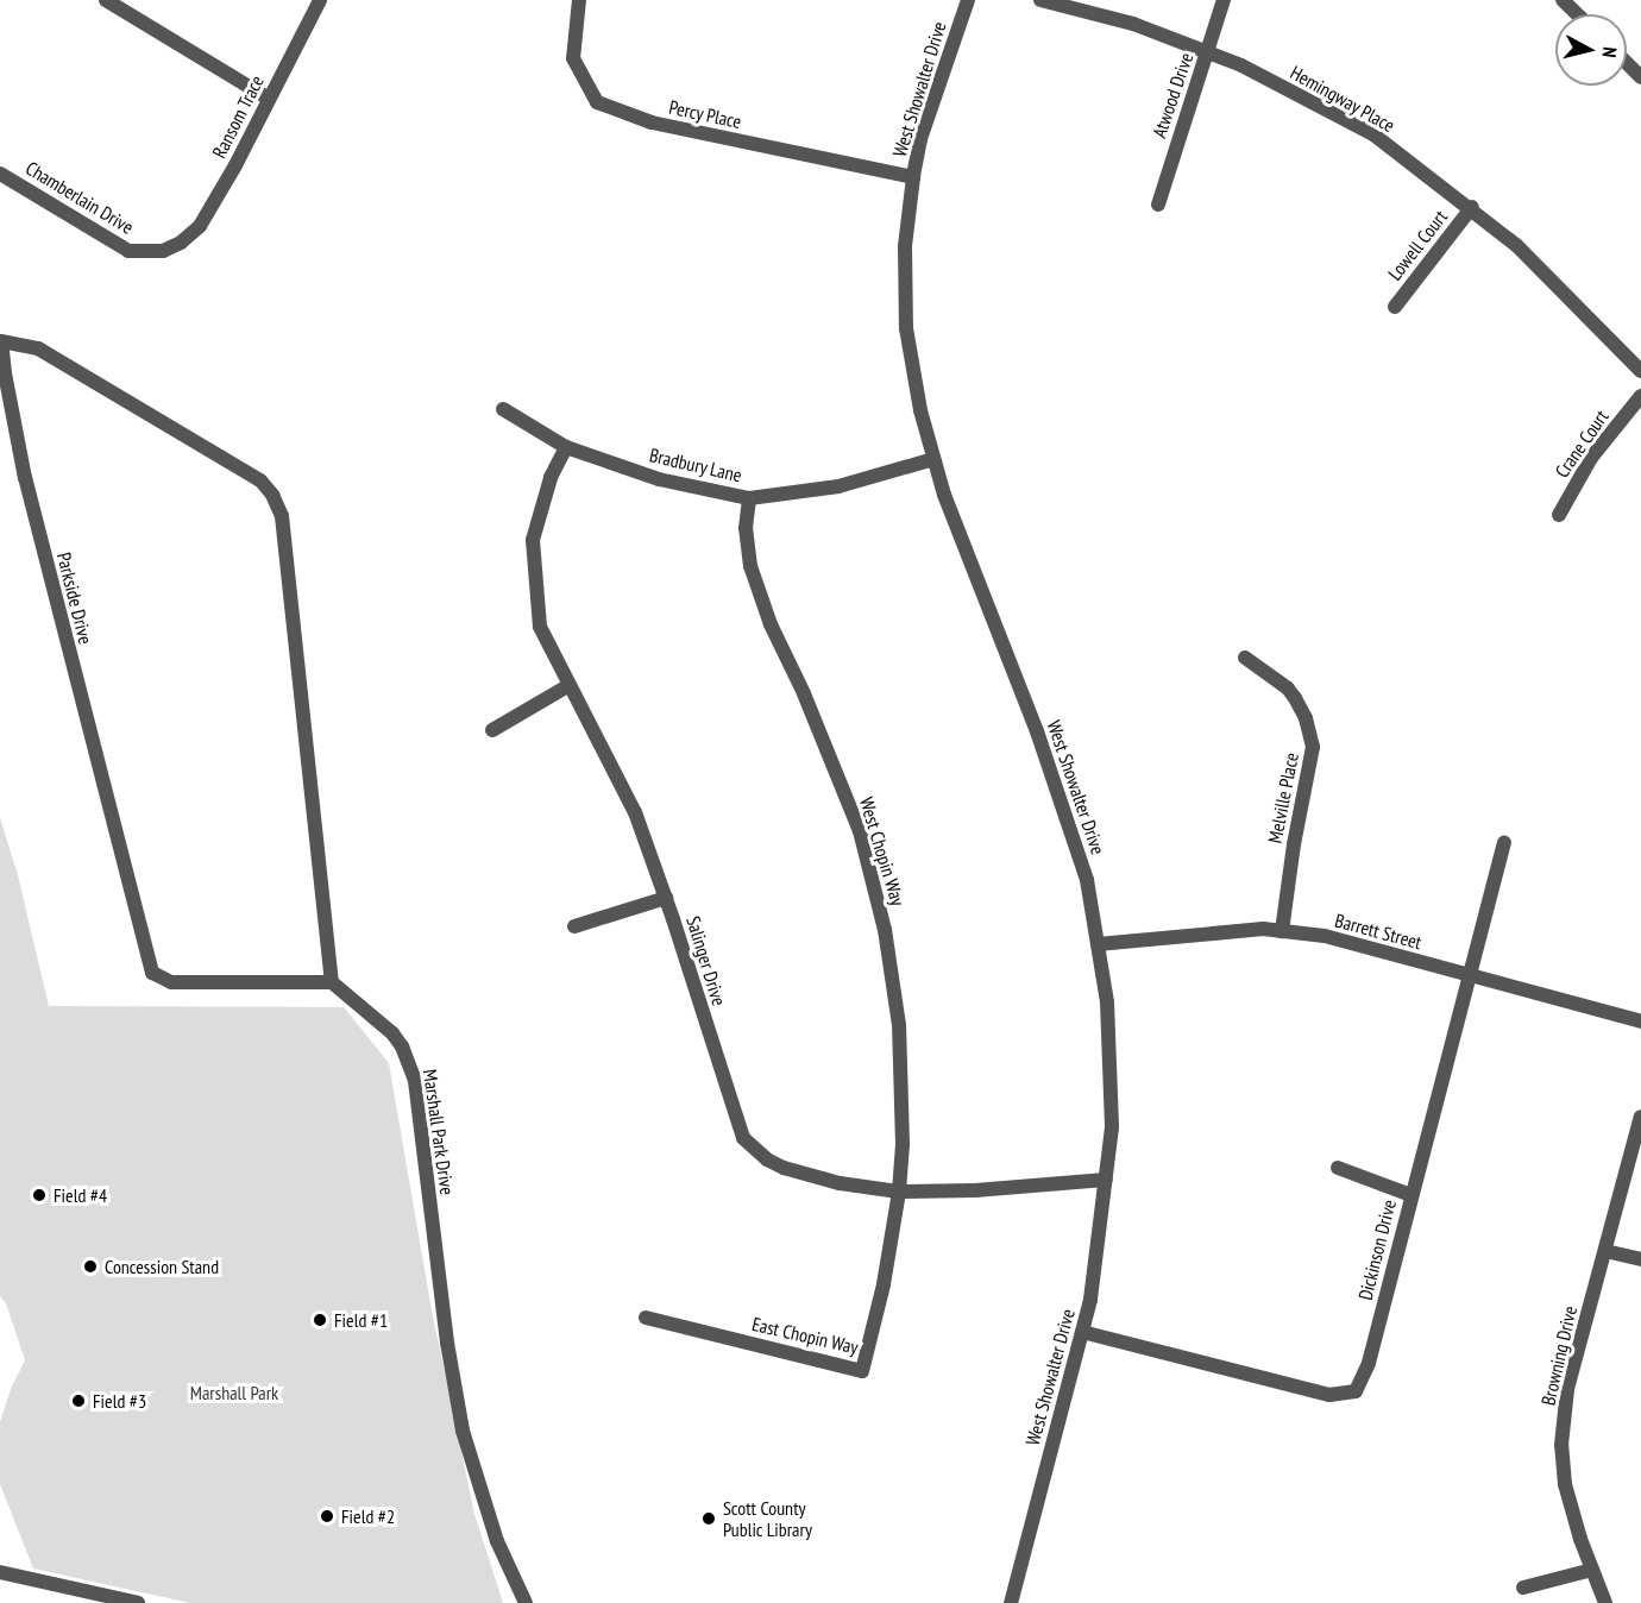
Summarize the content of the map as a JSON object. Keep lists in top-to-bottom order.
{
  "streets": {
    "street": [
      "West Showalter Drive",
      "Atwood Drive",
      "Hemingway Place",
      "Percy Place",
      "Ransom Trace",
      "Chamberlain Drive",
      "Lowell Court",
      "Crane Court",
      "Bradbury Lane",
      "Parkside Drive",
      "Melville Place",
      "West Chopin Way",
      "Barrett Street",
      "Salinger Drive",
      "Marshall Park Drive",
      "Dickinson Drive",
      "East Chopin Way",
      "Browning Drive"
    ]
  },
  "crossings": [
    ["West Showalter Drive", "Percy Place"],
    ["West Showalter Drive", "Bradbury Lane"],
    ["West Showalter Drive", "Barrett Street"],
    ["West Showalter Drive", "Salinger Drive"],
    ["West Showalter Drive", "Dickinson Drive"],
    ["Atwood Drive", "Hemingway Place"],
    ["Hemingway Place", "Lowell Court"],
    ["Ransom Trace", "Chamberlain Drive"],
    ["Bradbury Lane", "West Chopin Way"],
    ["Bradbury Lane", "Salinger Drive"],
    ["Parkside Drive", "Marshall Park Drive"],
    ["Melville Place", "Barrett Street"],
    ["West Chopin Way", "Salinger Drive"],
    ["West Chopin Way", "East Chopin Way"],
    ["Barrett Street", "Dickinson Drive"],
    ["Salinger Drive", "East Chopin Way"]
  ],
  "parks": ["Marshall Park"],
  "places": [
    "Field #4",
    "Concession Stand",
    "Field #1",
    "Field #3",
    "Field #2",
    "Scott County Public Library"
  ],
  "north": "right"
}
